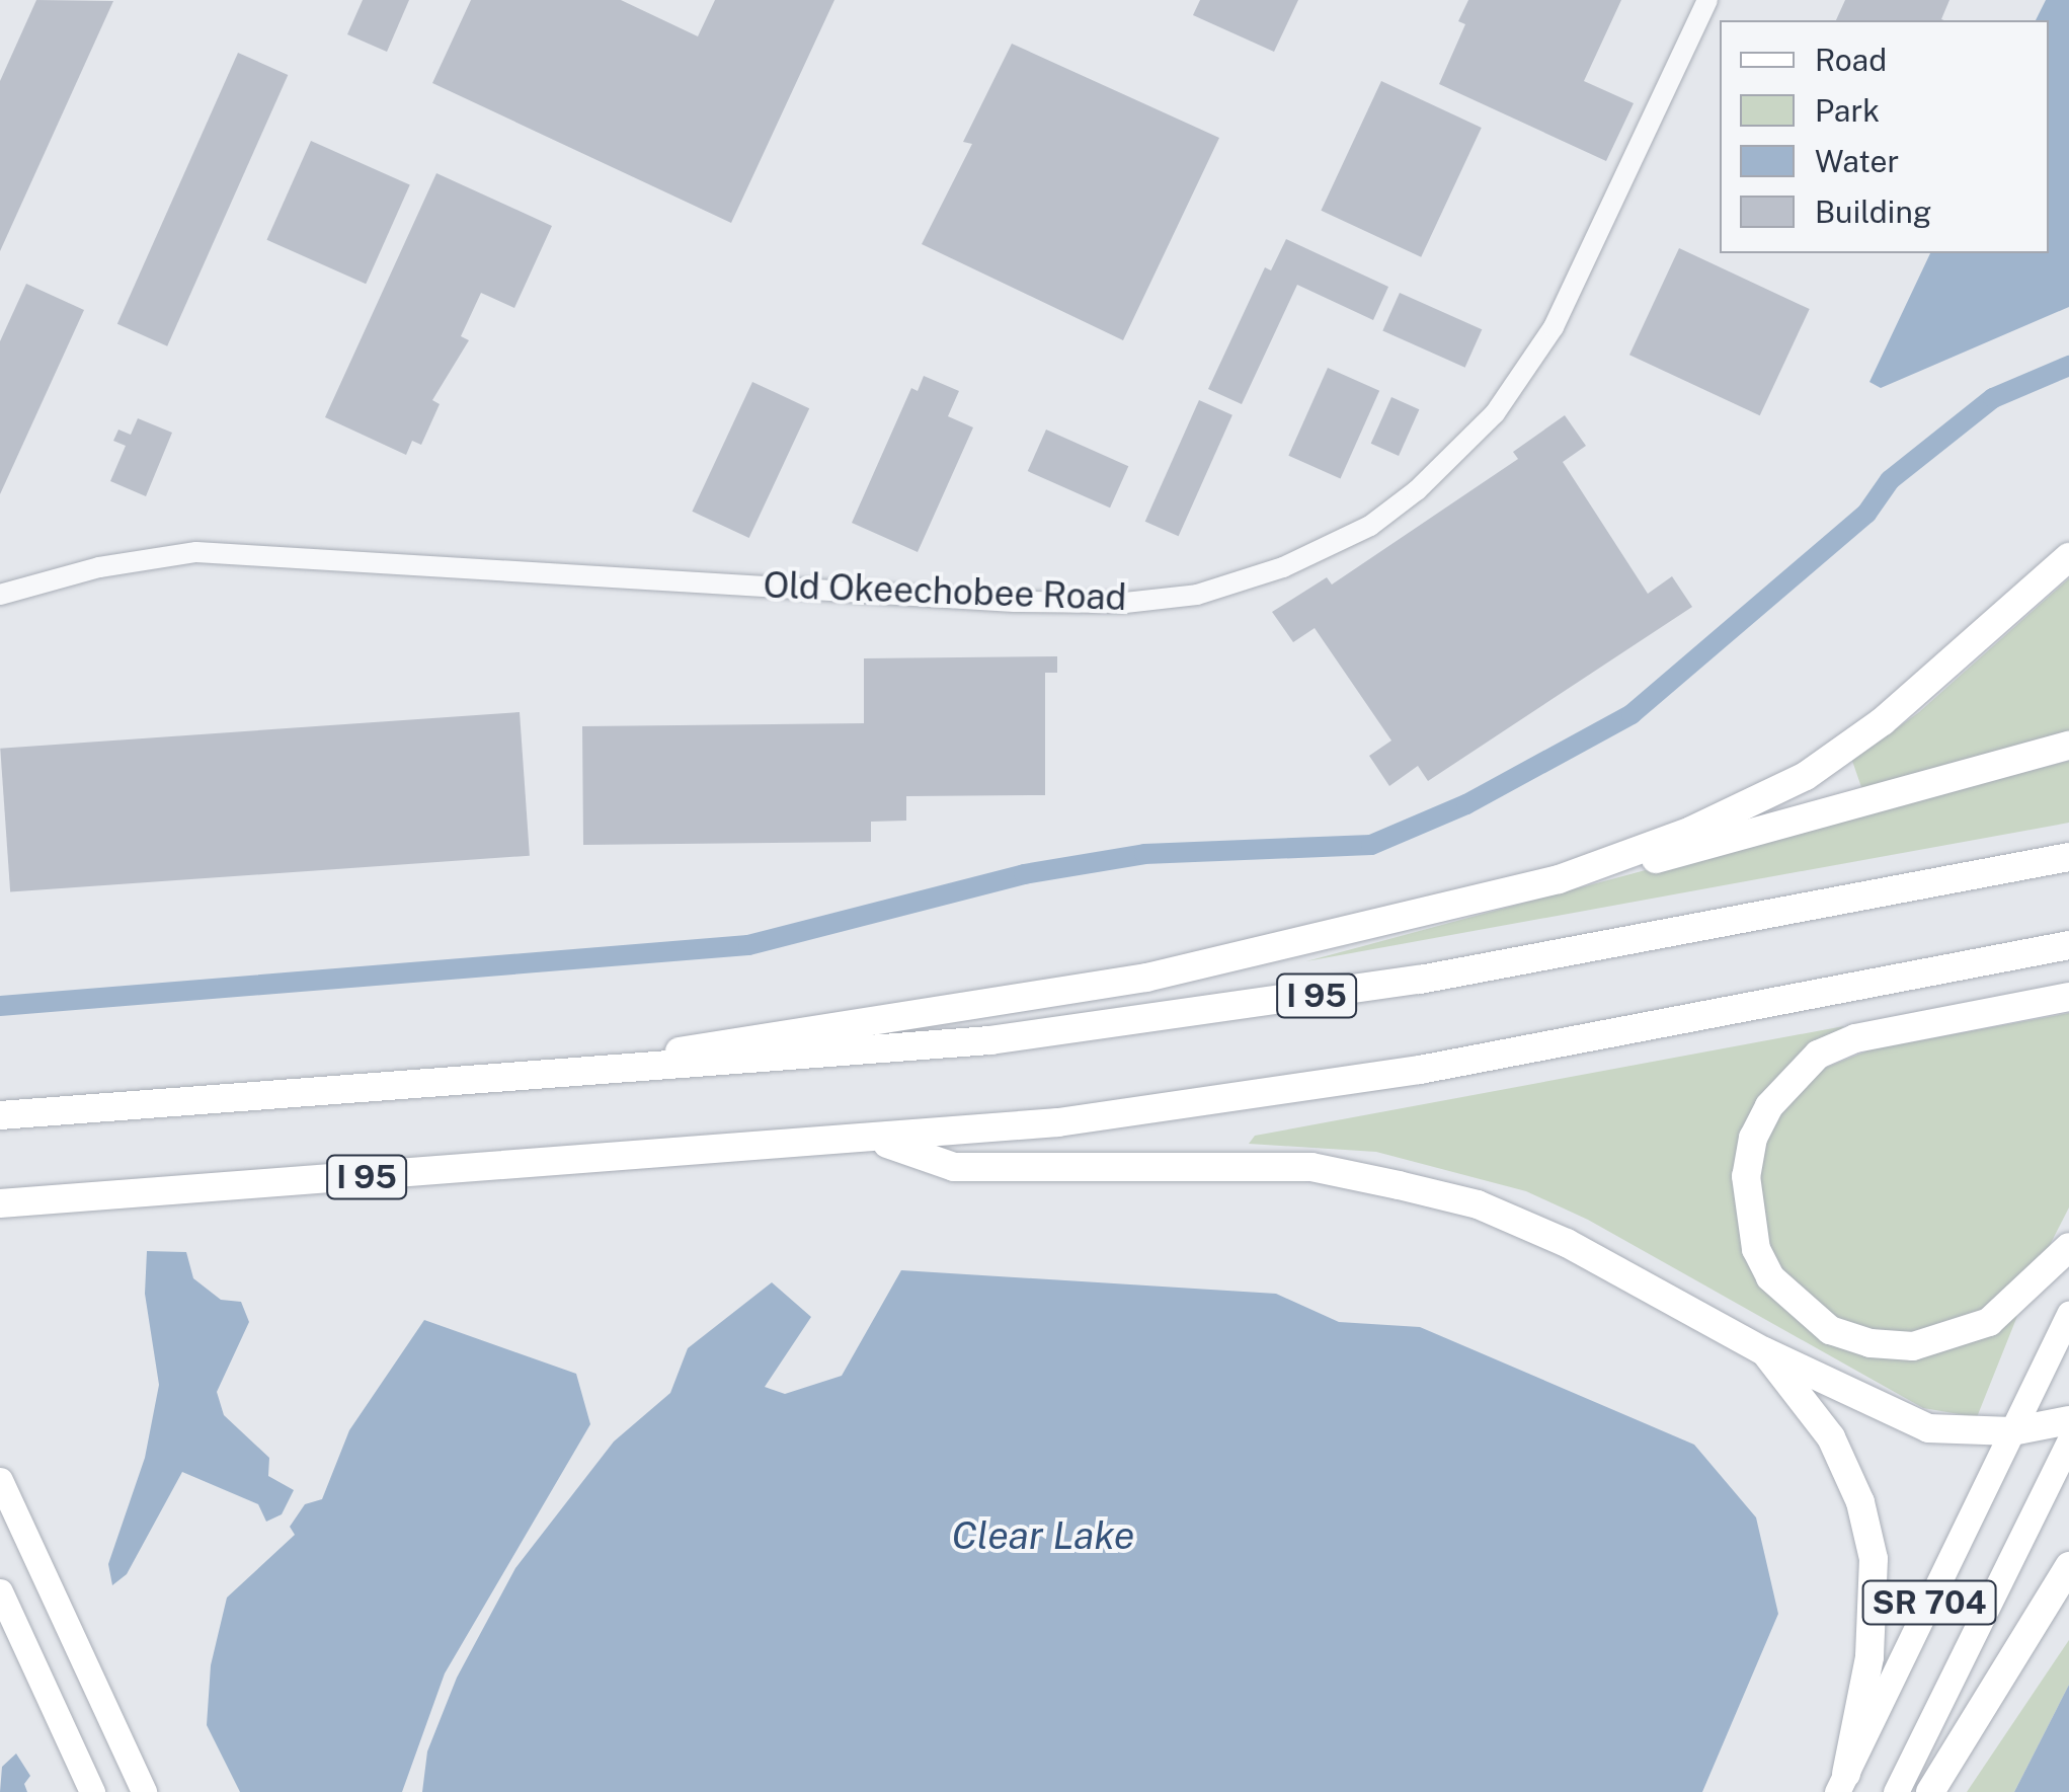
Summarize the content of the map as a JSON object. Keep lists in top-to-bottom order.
{
  "streets": {
    "highway": ["I 95"],
    "main road": ["SR 704"],
    "street": ["Old Okeechobee Road"]
  },
  "water": ["Clear Lake"],
  "legend": [
    "Road",
    "Park",
    "Water",
    "Building"
  ]
}
